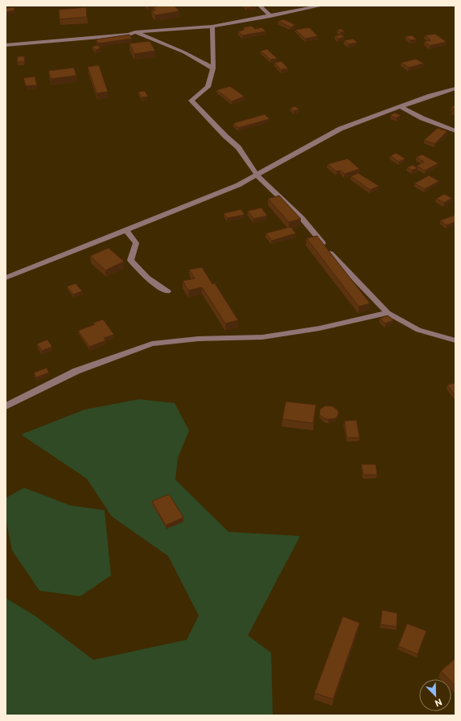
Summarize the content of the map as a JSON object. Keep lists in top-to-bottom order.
{
  "north": "bottom right"
}
